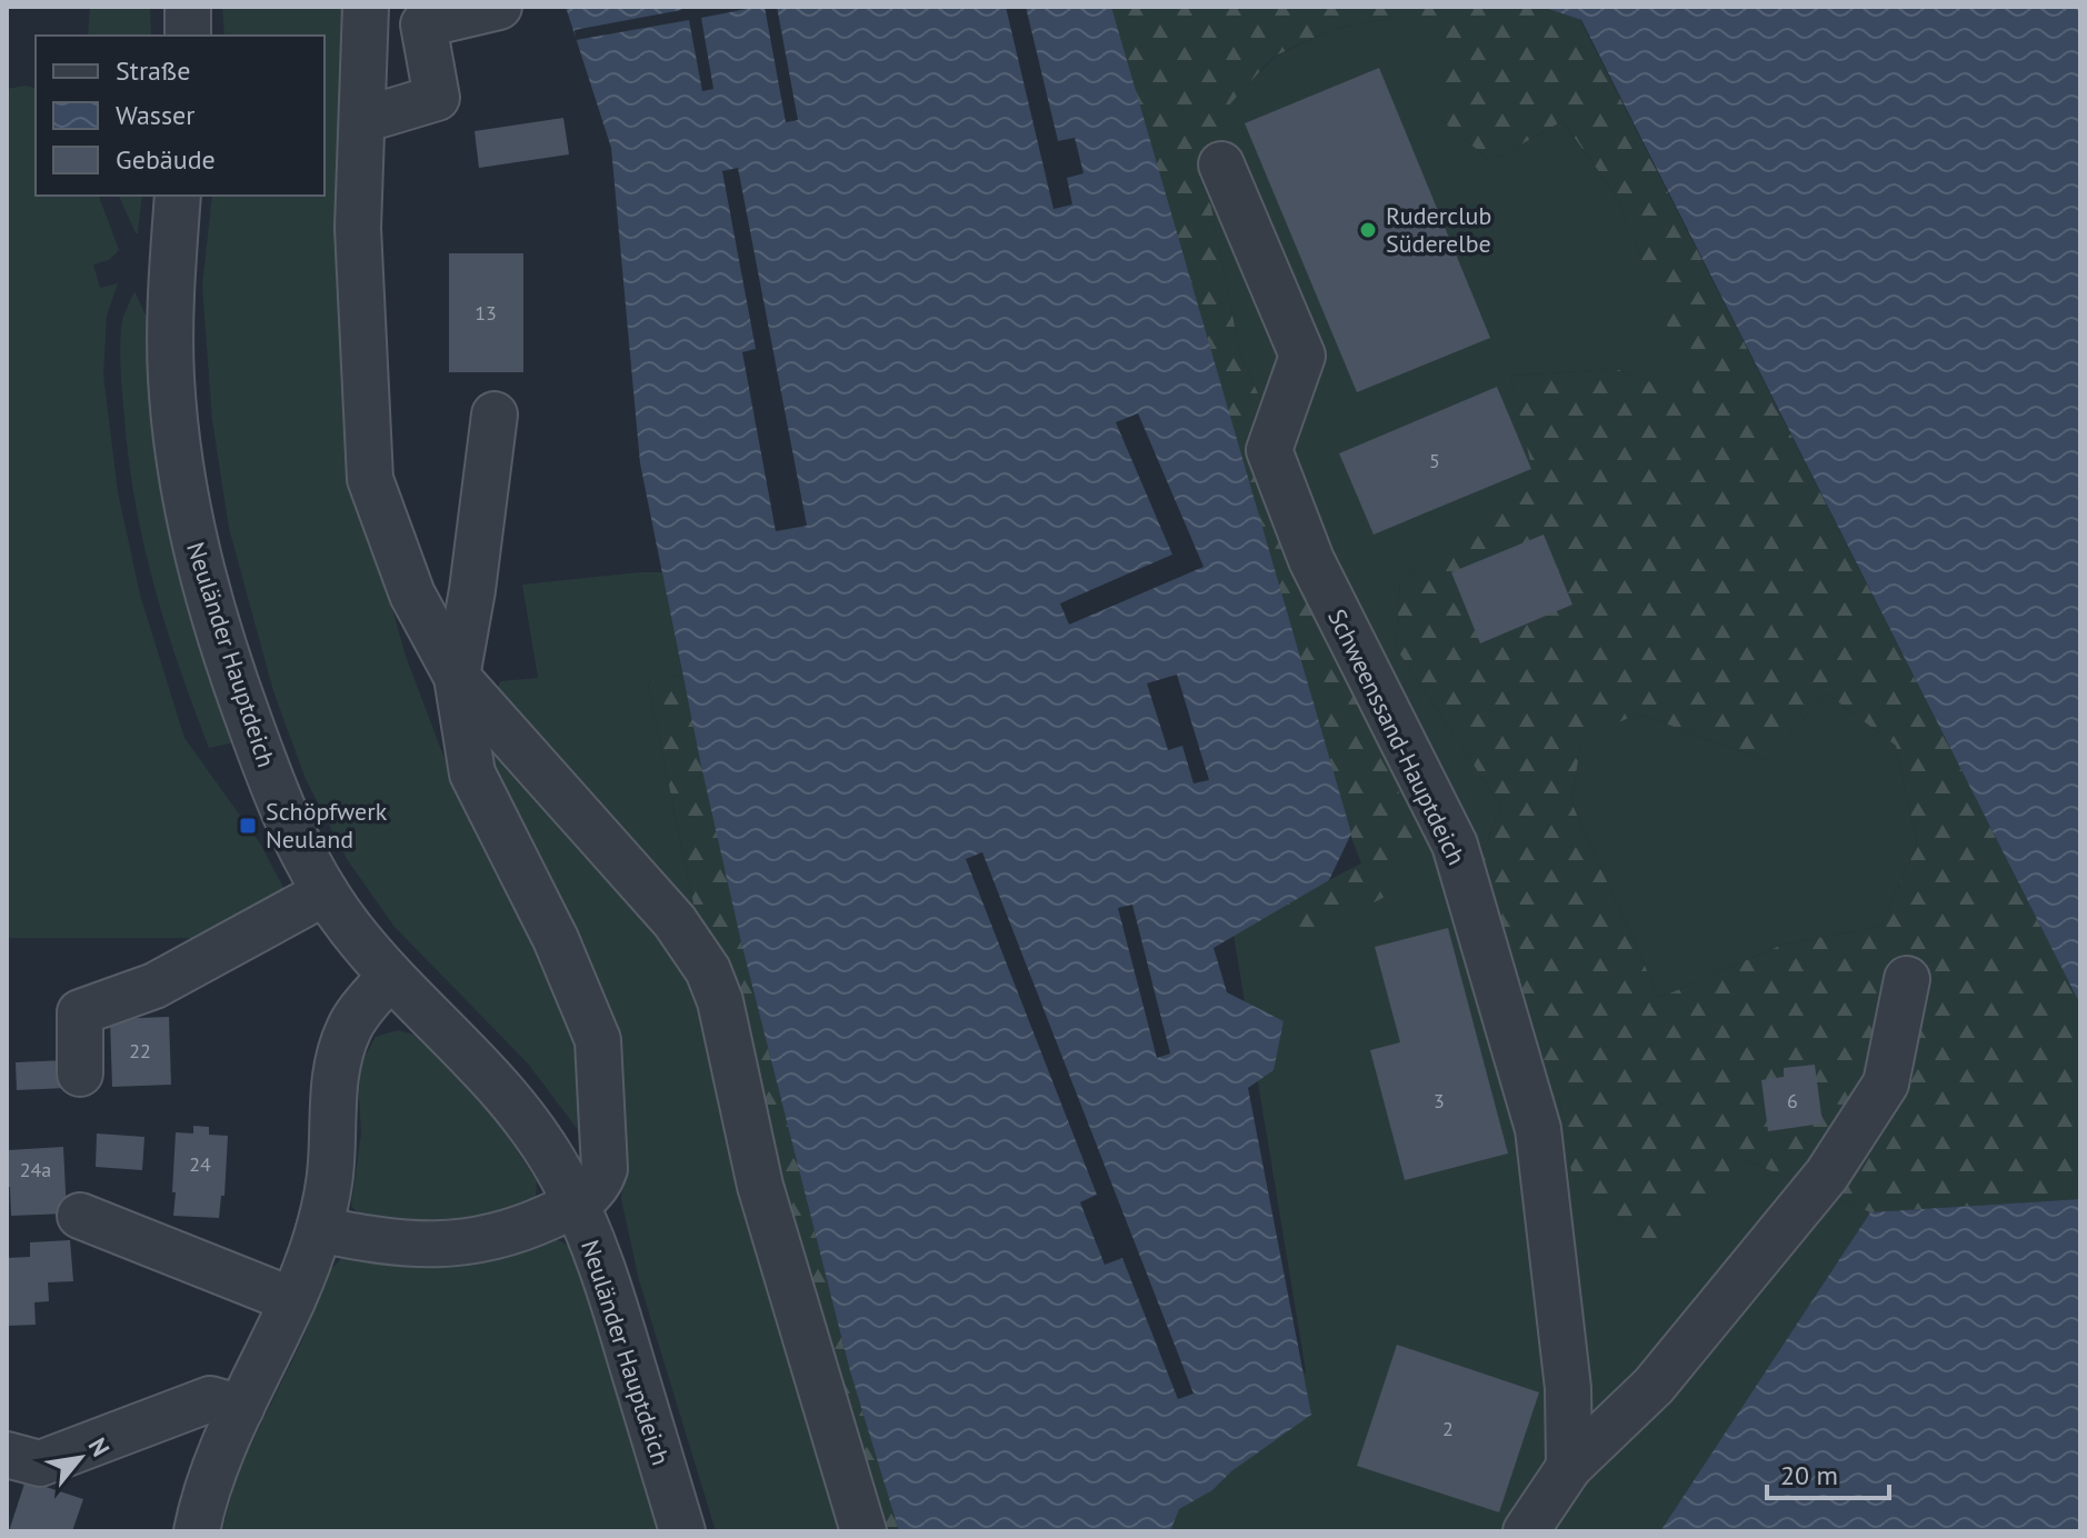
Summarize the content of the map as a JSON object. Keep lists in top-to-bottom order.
{
  "streets": {
    "street": ["Neuländer Hauptdeich", "Schweenssand-Hauptdeich"]
  },
  "places": {
    "other": ["Ruderclub Süderelbe"],
    "transit": ["Schöpfwerk Neuland"]
  },
  "house_numbers": [
    "13",
    "5",
    "22",
    "3",
    "6",
    "24",
    "24a",
    "2"
  ],
  "legend": ["Straße", "Wasser", "Gebäude"],
  "scale_bar": "20 m",
  "north": "top right"
}
